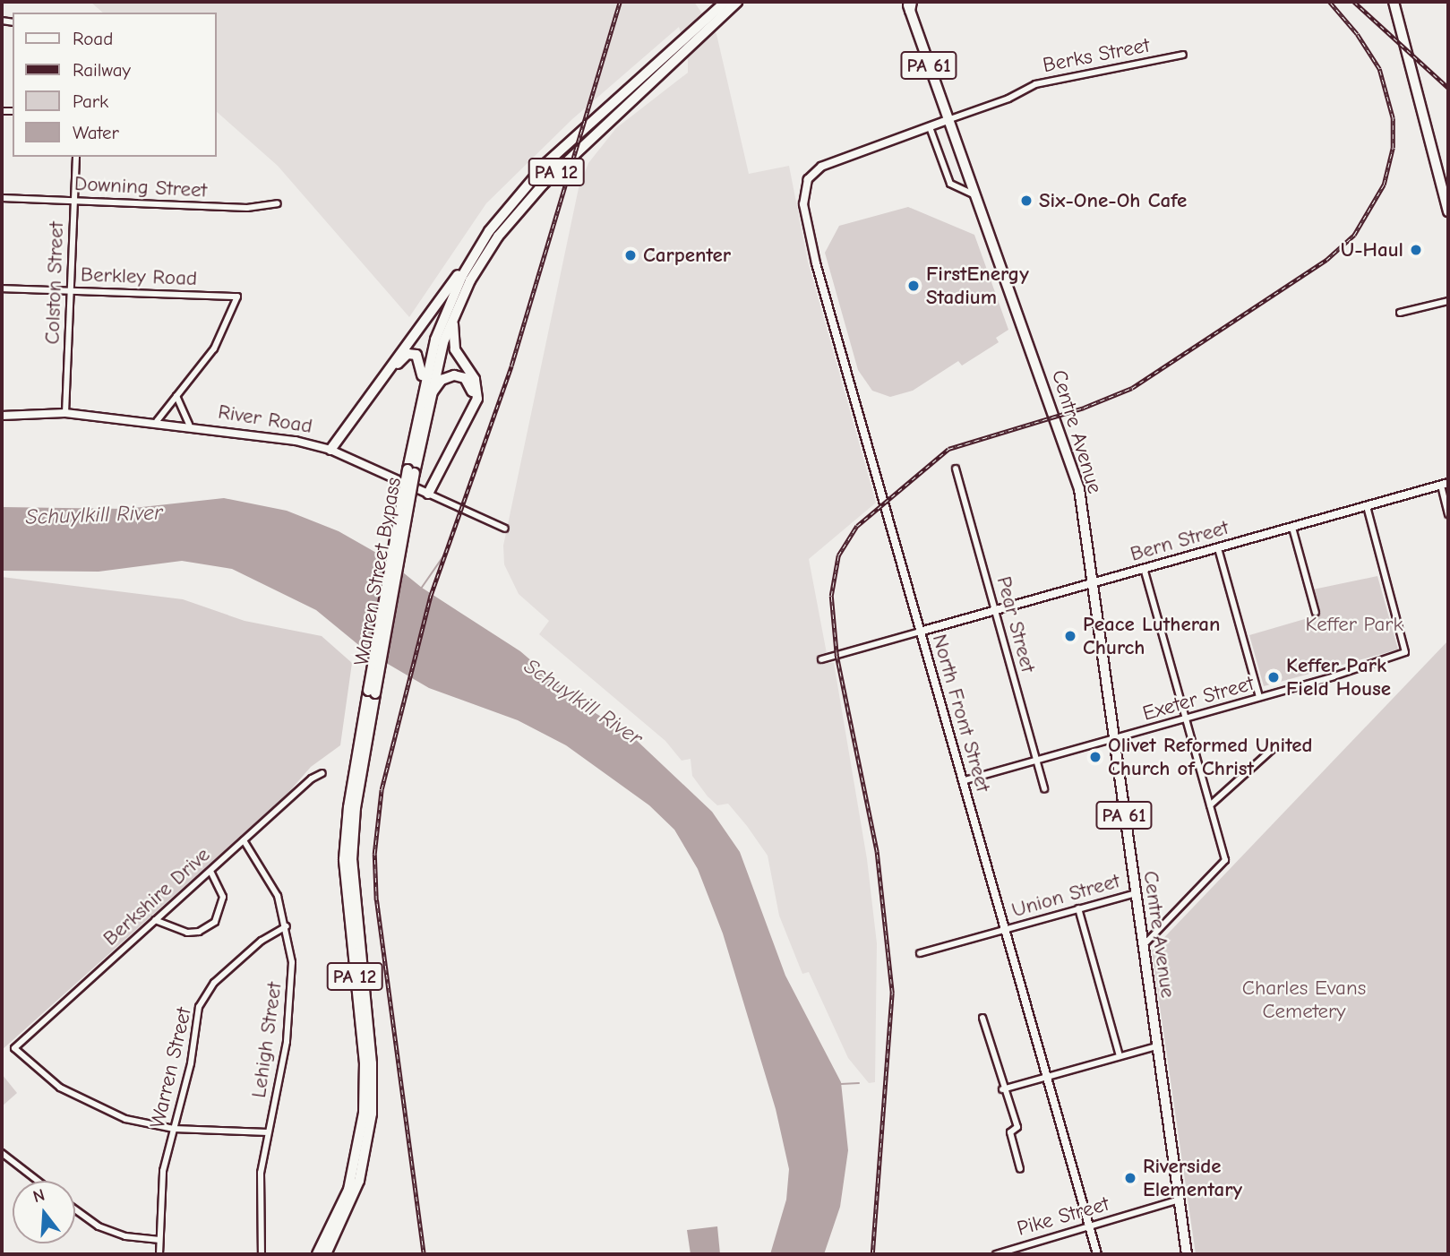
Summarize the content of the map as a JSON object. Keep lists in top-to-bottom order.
{
  "streets": {
    "highway": ["PA 12", "Warren Street Bypass"],
    "main road": ["PA 61", "Centre Avenue"],
    "street": [
      "Berks Street",
      "Downing Street",
      "Berkley Road",
      "Colston Street",
      "River Road",
      "Bern Street",
      "Pear Street",
      "Exeter Street",
      "North Front Street",
      "Union Street",
      "Berkshire Drive",
      "Lehigh Street",
      "Warren Street",
      "Pike Street"
    ]
  },
  "crossings": [
    ["Berks Street", "Centre Avenue"],
    ["Downing Street", "Colston Street"],
    ["Berkley Road", "Colston Street"],
    ["Colston Street", "River Road"],
    ["Centre Avenue", "Bern Street"],
    ["Centre Avenue", "Exeter Street"],
    ["Centre Avenue", "Union Street"],
    ["Centre Avenue", "Pike Street"],
    ["Bern Street", "Pear Street"],
    ["Bern Street", "Exeter Street"],
    ["Bern Street", "North Front Street"],
    ["Pear Street", "Exeter Street"],
    ["Exeter Street", "North Front Street"],
    ["North Front Street", "Union Street"],
    ["North Front Street", "Pike Street"],
    ["Berkshire Drive", "Lehigh Street"],
    ["Berkshire Drive", "Warren Street"],
    ["Lehigh Street", "Warren Street"]
  ],
  "water": ["Schuylkill River"],
  "parks": ["Keffer Park", "Charles Evans Cemetery"],
  "places": [
    "Six-One-Oh Cafe",
    "U-Haul",
    "Carpenter",
    "FirstEnergy Stadium",
    "Peace Lutheran Church",
    "Keffer Park Field House",
    "Olivet Reformed United Church of Christ",
    "Riverside Elementary"
  ],
  "legend": [
    "Road",
    "Railway",
    "Park",
    "Water"
  ],
  "north": "top"
}
